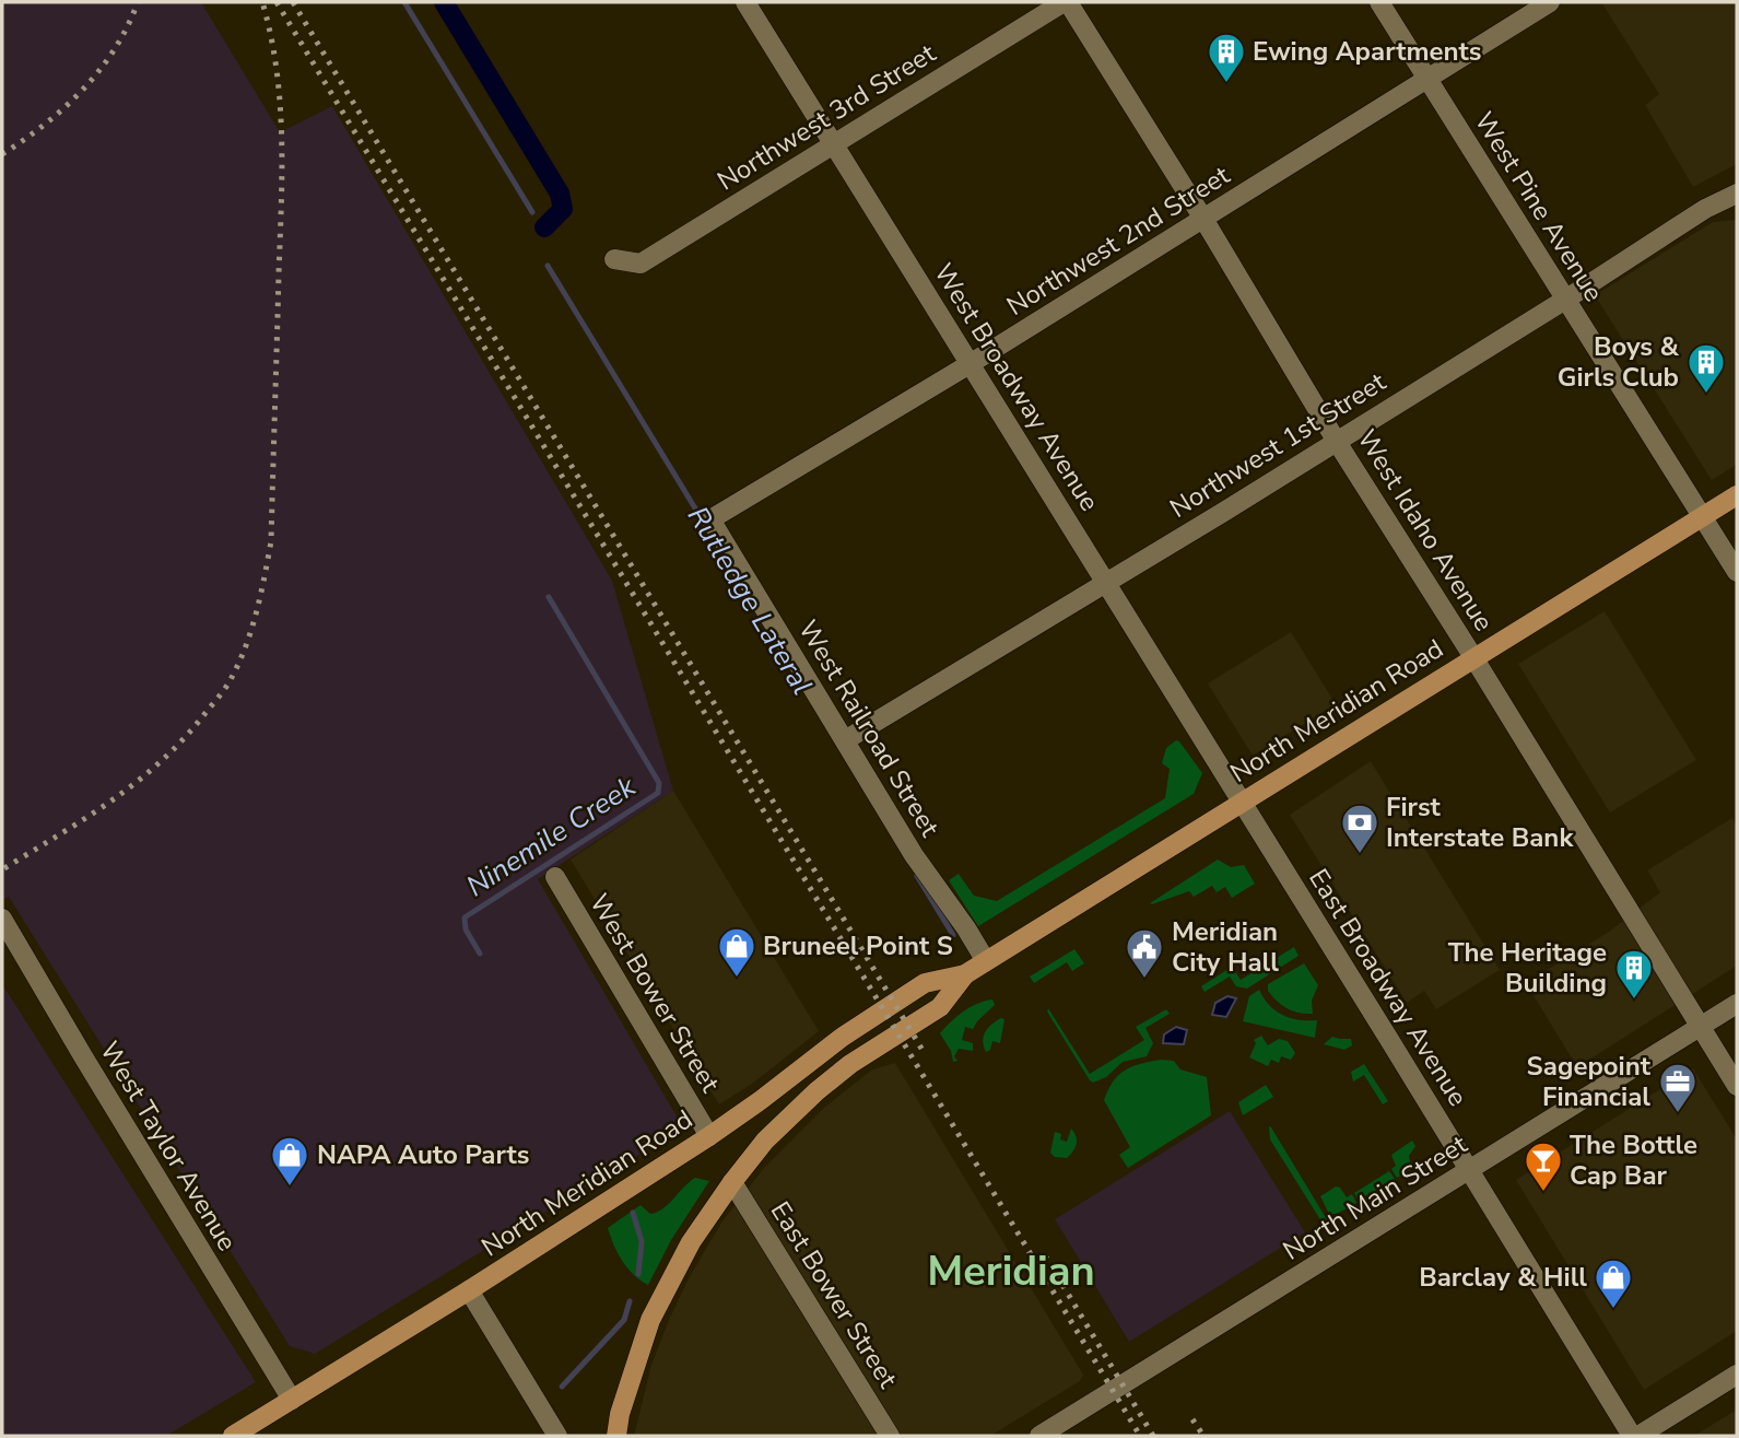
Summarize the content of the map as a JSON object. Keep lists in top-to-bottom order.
{
  "streets": {
    "main road": ["North Meridian Road"],
    "street": [
      "Northwest 3rd Street",
      "West Pine Avenue",
      "Northwest 2nd Street",
      "West Broadway Avenue",
      "Northwest 1st Street",
      "West Idaho Avenue",
      "West Railroad Street",
      "East Broadway Avenue",
      "West Bower Street",
      "West Taylor Avenue",
      "North Main Street",
      "East Bower Street"
    ]
  },
  "crossings": [
    ["Northwest 3rd Street", "West Broadway Avenue"],
    ["Northwest 3rd Street", "West Idaho Avenue"],
    ["West Pine Avenue", "Northwest 2nd Street"],
    ["West Pine Avenue", "Northwest 1st Street"],
    ["West Pine Avenue", "North Meridian Road"],
    ["Northwest 2nd Street", "West Broadway Avenue"],
    ["Northwest 2nd Street", "West Idaho Avenue"],
    ["Northwest 2nd Street", "West Railroad Street"],
    ["West Broadway Avenue", "Northwest 1st Street"],
    ["West Broadway Avenue", "North Meridian Road"],
    ["West Broadway Avenue", "East Broadway Avenue"],
    ["Northwest 1st Street", "West Idaho Avenue"],
    ["Northwest 1st Street", "West Railroad Street"],
    ["West Idaho Avenue", "North Meridian Road"],
    ["West Idaho Avenue", "North Main Street"],
    ["North Meridian Road", "West Railroad Street"],
    ["North Meridian Road", "East Broadway Avenue"],
    ["North Meridian Road", "West Bower Street"],
    ["North Meridian Road", "West Taylor Avenue"],
    ["North Meridian Road", "East Bower Street"],
    ["East Broadway Avenue", "North Main Street"]
  ],
  "districts": ["Meridian"],
  "water": ["Rutledge Lateral", "Ninemile Creek"],
  "places": {
    "building": ["Ewing Apartments", "Boys & Girls Club", "The Heritage Building"],
    "bank": ["First Interstate Bank"],
    "shop": ["Bruneel Point S", "NAPA Auto Parts", "Barclay & Hill"],
    "public building": ["Meridian City Hall"],
    "office": ["Sagepoint Financial"],
    "bar": ["The Bottle Cap Bar"]
  }
}
